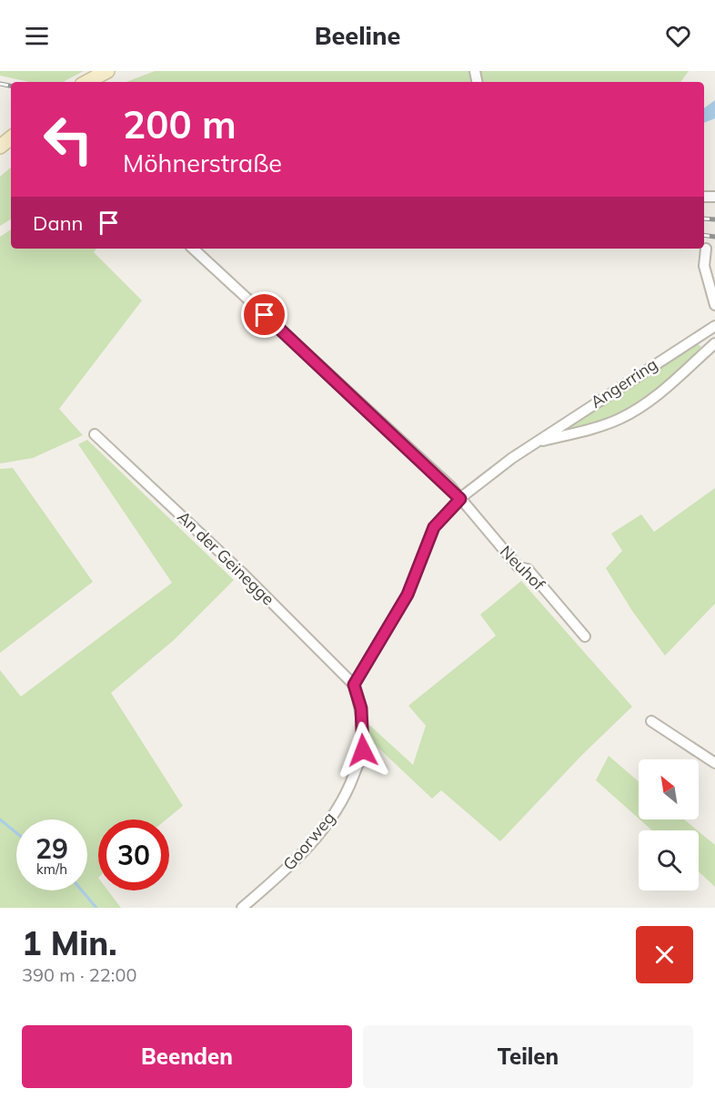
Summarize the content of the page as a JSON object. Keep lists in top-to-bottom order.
{
  "streets": {
    "street": [
      "Angerring",
      "An der Geinegge",
      "Neuhof",
      "Goorweg"
    ]
  },
  "crossings": [
    ["Angerring", "Neuhof"],
    ["An der Geinegge", "Goorweg"]
  ],
  "north": "top left",
  "page": {
    "header": "Beeline",
    "turn": ["200 m", "Möhnerstraße"],
    "then": "Dann",
    "speed": "29 km/h",
    "limit": "30",
    "heading": ["1 Min.", "390 m · 22:00"],
    "buttons": ["Beenden", "Teilen"]
  }
}
